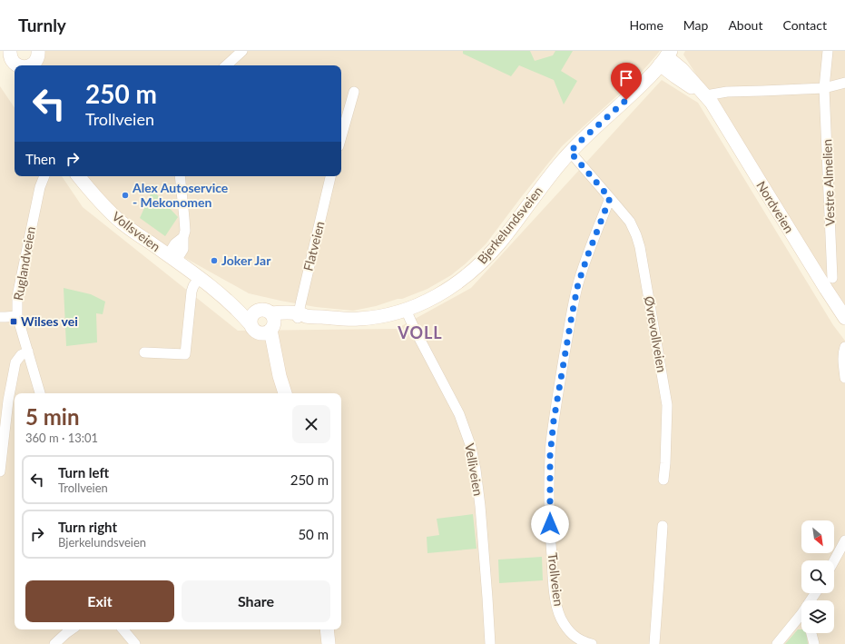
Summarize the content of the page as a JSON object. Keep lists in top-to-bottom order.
{
  "streets": {
    "main road": ["Nordveien", "Bjerkelundsveien", "Vollsveien"],
    "street": [
      "Vestre Almelien",
      "Flatveien",
      "Ruglandveien",
      "Øvrevollveien",
      "Velliveien",
      "Trollveien"
    ]
  },
  "crossings": [
    ["Nordveien", "Bjerkelundsveien"],
    ["Bjerkelundsveien", "Vollsveien"],
    ["Bjerkelundsveien", "Flatveien"],
    ["Bjerkelundsveien", "Velliveien"],
    ["Øvrevollveien", "Trollveien"]
  ],
  "districts": ["VOLL"],
  "places": {
    "other": ["Alex Autoservice - Mekonomen", "Joker Jar"],
    "transit": ["Wilses vei"]
  },
  "north": "bottom right",
  "page": {
    "header": "Turnly",
    "nav": [
      "Home",
      "Map",
      "About",
      "Contact"
    ],
    "turn": ["250 m", "Trollveien"],
    "then": "Then",
    "heading": ["5 min", "360 m · 13:01"],
    "list": [
      {
        "name": "Turn left",
        "note": "Trollveien",
        "value": "250 m"
      },
      {
        "name": "Turn right",
        "note": "Bjerkelundsveien",
        "value": "50 m"
      }
    ],
    "buttons": ["Exit", "Share"]
  }
}
